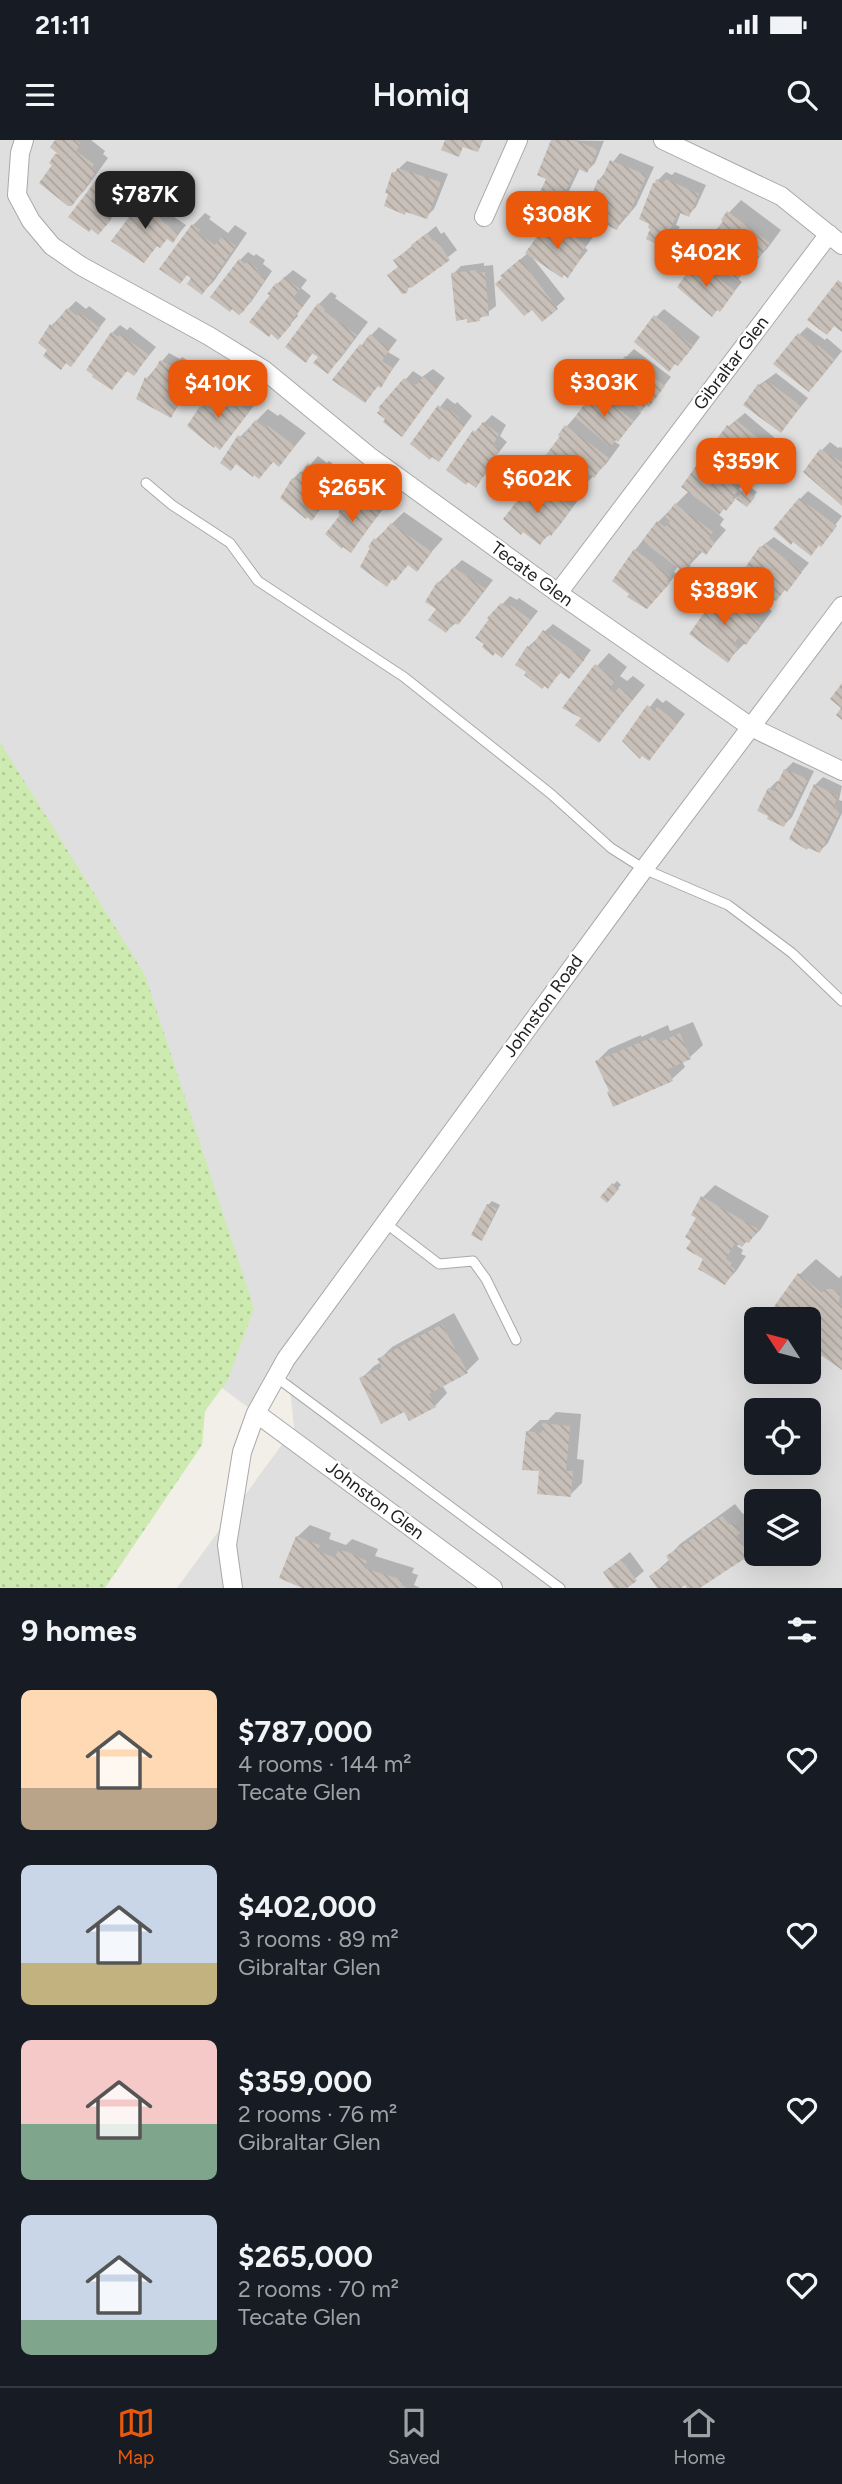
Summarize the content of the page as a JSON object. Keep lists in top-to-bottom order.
{
  "streets": {
    "street": [
      "Gibraltar Glen",
      "Tecate Glen",
      "Johnston Road",
      "Johnston Glen"
    ]
  },
  "crossings": [
    ["Gibraltar Glen", "Tecate Glen"],
    ["Tecate Glen", "Johnston Road"],
    ["Johnston Road", "Johnston Glen"]
  ],
  "north": "top left",
  "page": {
    "status": "21:11",
    "header": "Homiq",
    "price": [
      "$787K",
      "$308K",
      "$402K",
      "$303K",
      "$410K",
      "$359K",
      "$602K",
      "$265K",
      "$389K"
    ],
    "heading": "9 homes",
    "list": [
      {
        "name": "$787,000",
        "note": "4 rooms · 144 m² · Tecate Glen"
      },
      {
        "name": "$402,000",
        "note": "3 rooms · 89 m² · Gibraltar Glen"
      },
      {
        "name": "$359,000",
        "note": "2 rooms · 76 m² · Gibraltar Glen"
      },
      {
        "name": "$265,000",
        "note": "2 rooms · 70 m² · Tecate Glen"
      }
    ],
    "tabs": ["Map", "Saved", "Home"]
  }
}
